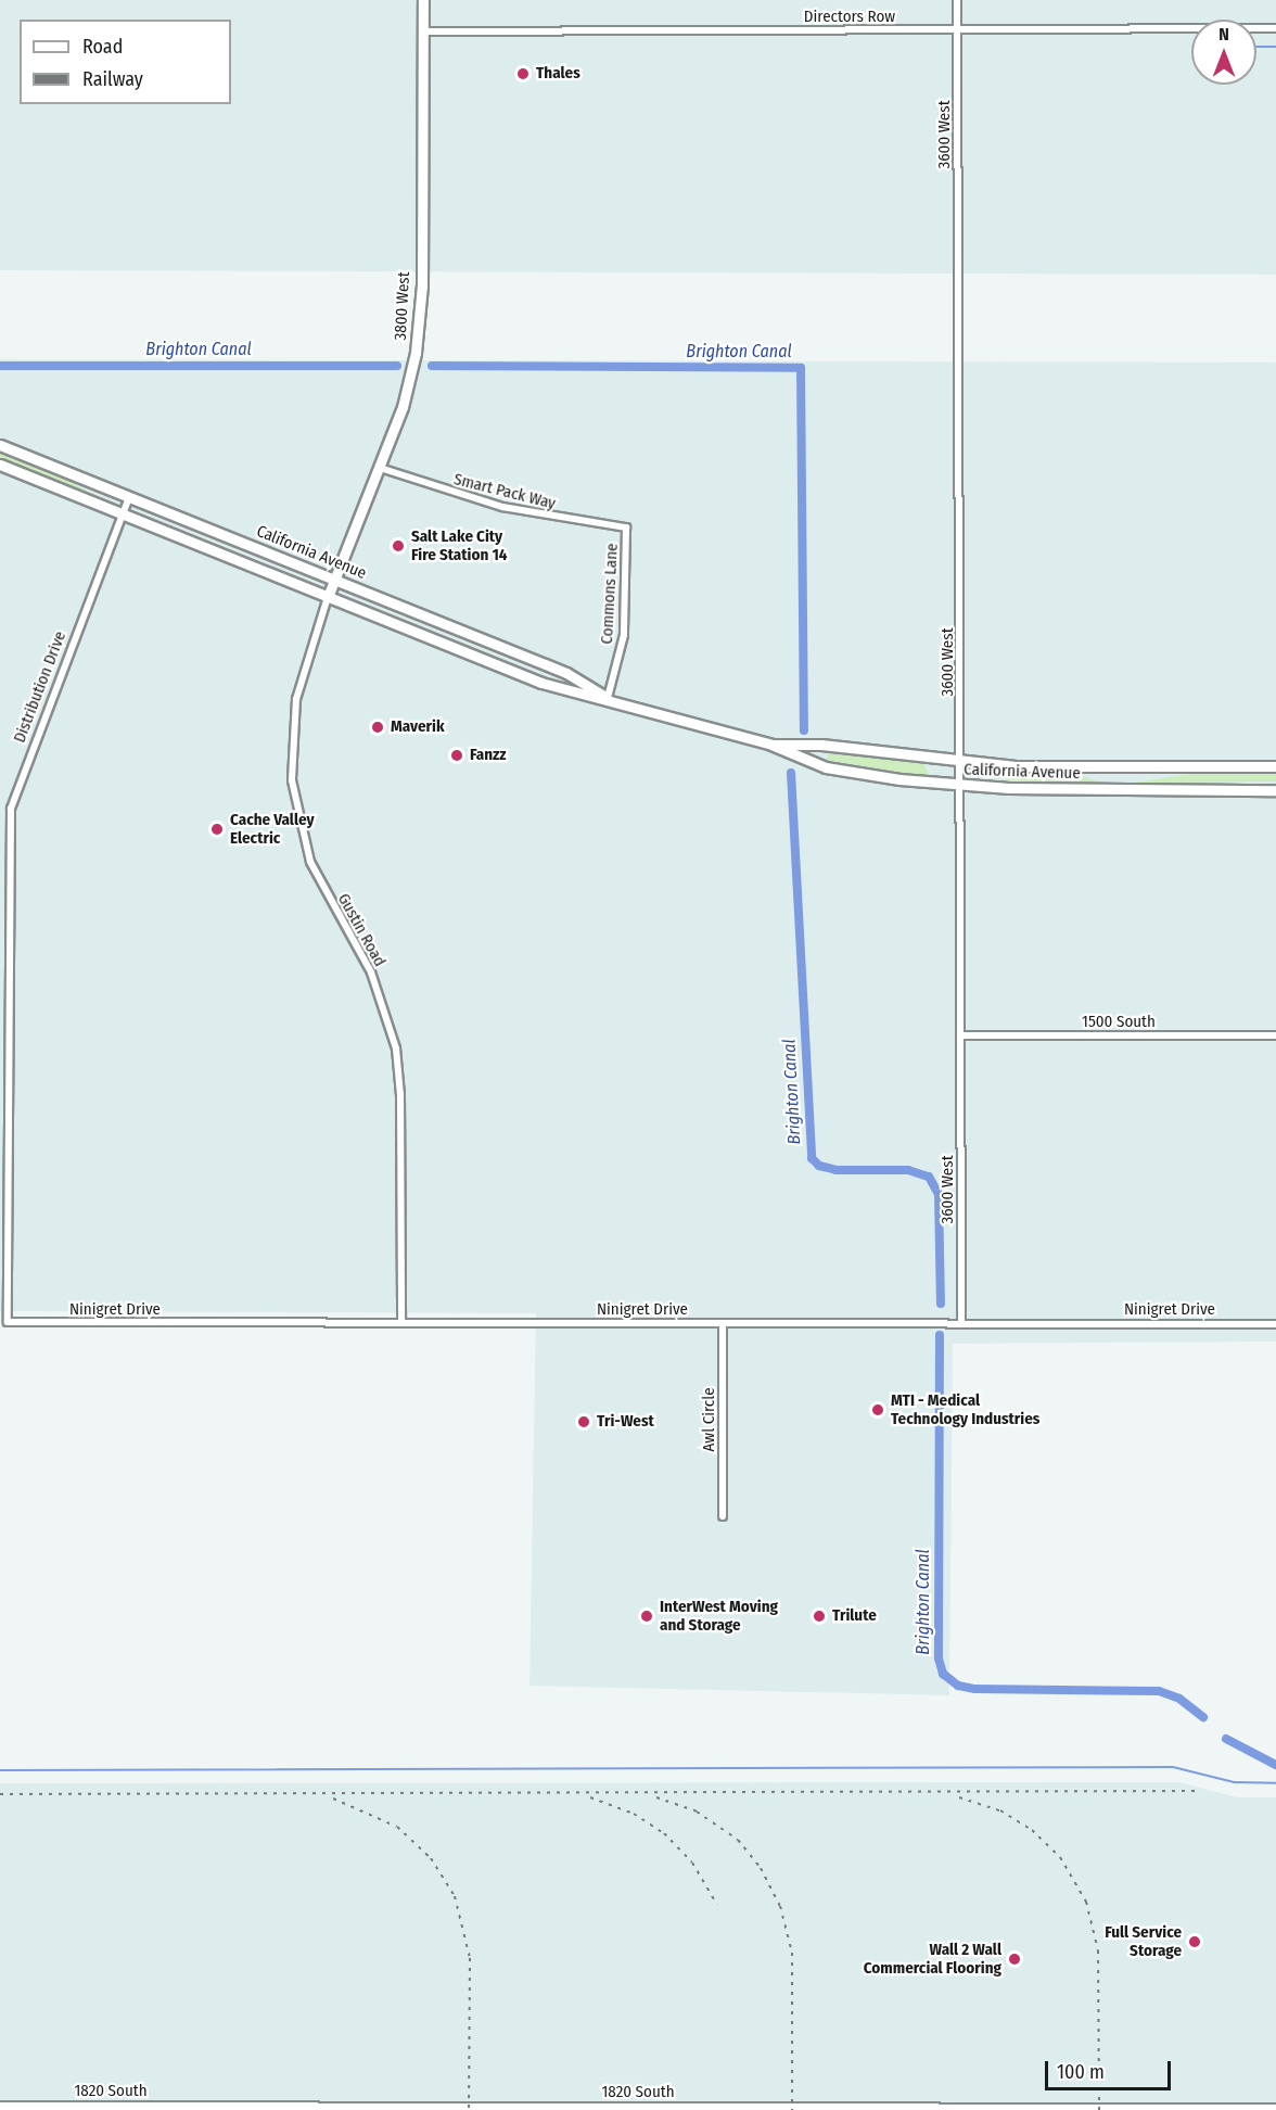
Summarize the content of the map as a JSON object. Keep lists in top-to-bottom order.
{
  "streets": {
    "main road": ["3800 West", "California Avenue", "1820 South"],
    "street": [
      "Directors Row",
      "3600 West",
      "Smart Pack Way",
      "Commons Lane",
      "Distribution Drive",
      "Gustin Road",
      "1500 South",
      "Ninigret Drive",
      "Awl Circle"
    ]
  },
  "crossings": [
    ["Directors Row", "3600 West"],
    ["Directors Row", "3800 West"],
    ["3600 West", "California Avenue"],
    ["3600 West", "1500 South"],
    ["3600 West", "Ninigret Drive"],
    ["3800 West", "Smart Pack Way"],
    ["3800 West", "California Avenue"],
    ["3800 West", "Gustin Road"],
    ["Smart Pack Way", "Commons Lane"],
    ["California Avenue", "Commons Lane"],
    ["California Avenue", "Distribution Drive"],
    ["California Avenue", "Gustin Road"],
    ["Distribution Drive", "Ninigret Drive"],
    ["Gustin Road", "Ninigret Drive"],
    ["Ninigret Drive", "Awl Circle"]
  ],
  "water": ["Brighton Canal"],
  "places": [
    "Thales",
    "Salt Lake City Fire Station 14",
    "Maverik",
    "Fanzz",
    "Cache Valley Electric",
    "MTI - Medical Technology Industries",
    "Tri-West",
    "InterWest Moving and Storage",
    "Trilute",
    "Full Service Storage",
    "Wall 2 Wall Commercial Flooring"
  ],
  "legend": ["Road", "Railway"],
  "scale_bar": "100 m",
  "north": "top"
}
